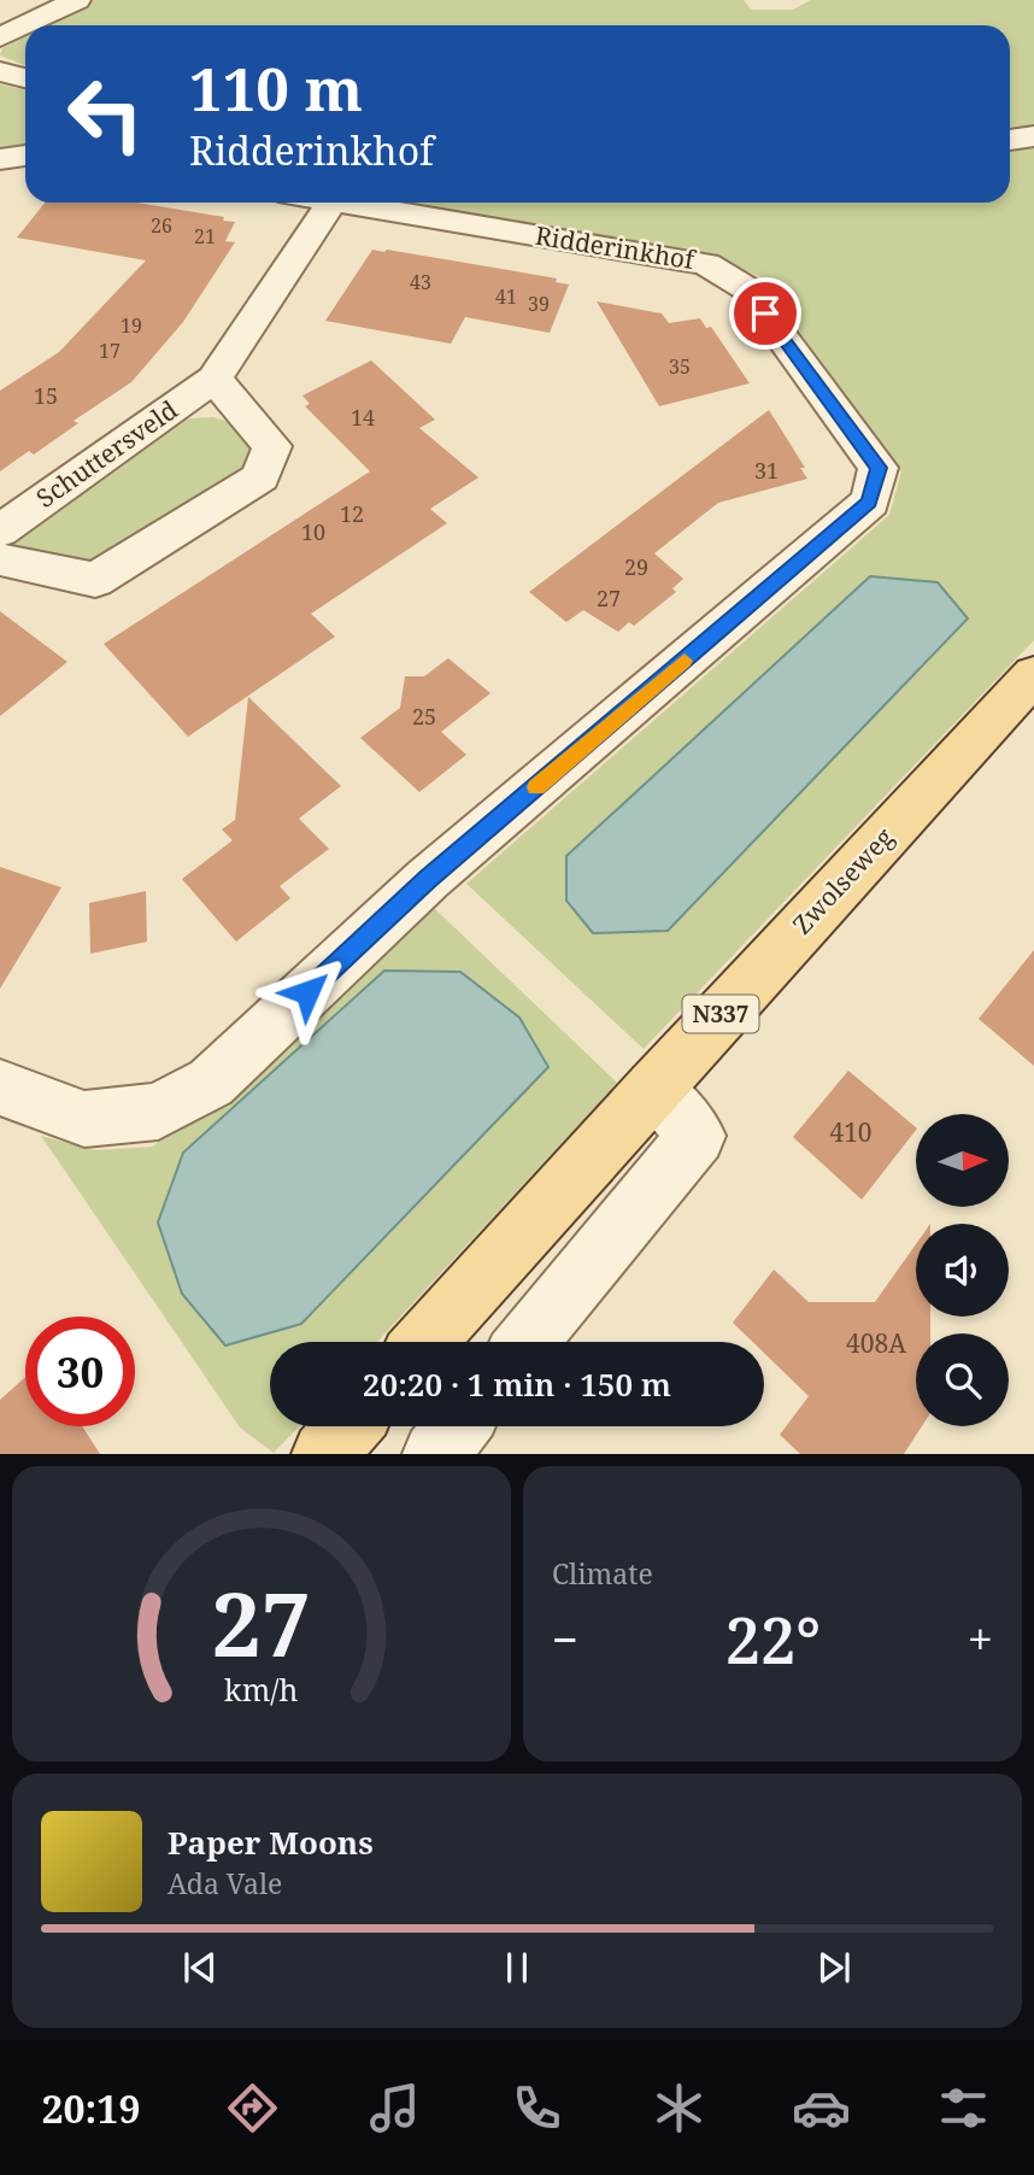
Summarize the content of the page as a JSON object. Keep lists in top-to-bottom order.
{
  "streets": {
    "main road": ["Zwolseweg", "N337"],
    "street": ["Ridderinkhof", "Schuttersveld"]
  },
  "house_numbers": [
    "26",
    "21",
    "43",
    "41",
    "39",
    "19",
    "17",
    "35",
    "15",
    "14",
    "31",
    "12",
    "10",
    "29",
    "27",
    "25",
    "410",
    "408A"
  ],
  "north": "right",
  "page": {
    "turn": ["110 m", "Ridderinkhof"],
    "limit": "30",
    "trip": "20:20 · 1 min · 150 m",
    "tile": "Climate",
    "heat": ["−", "22°", "+"],
    "song": ["Paper Moons", "Ada Vale"],
    "tabs": "20:19",
    "gauge": ["27", "km/h"]
  }
}
